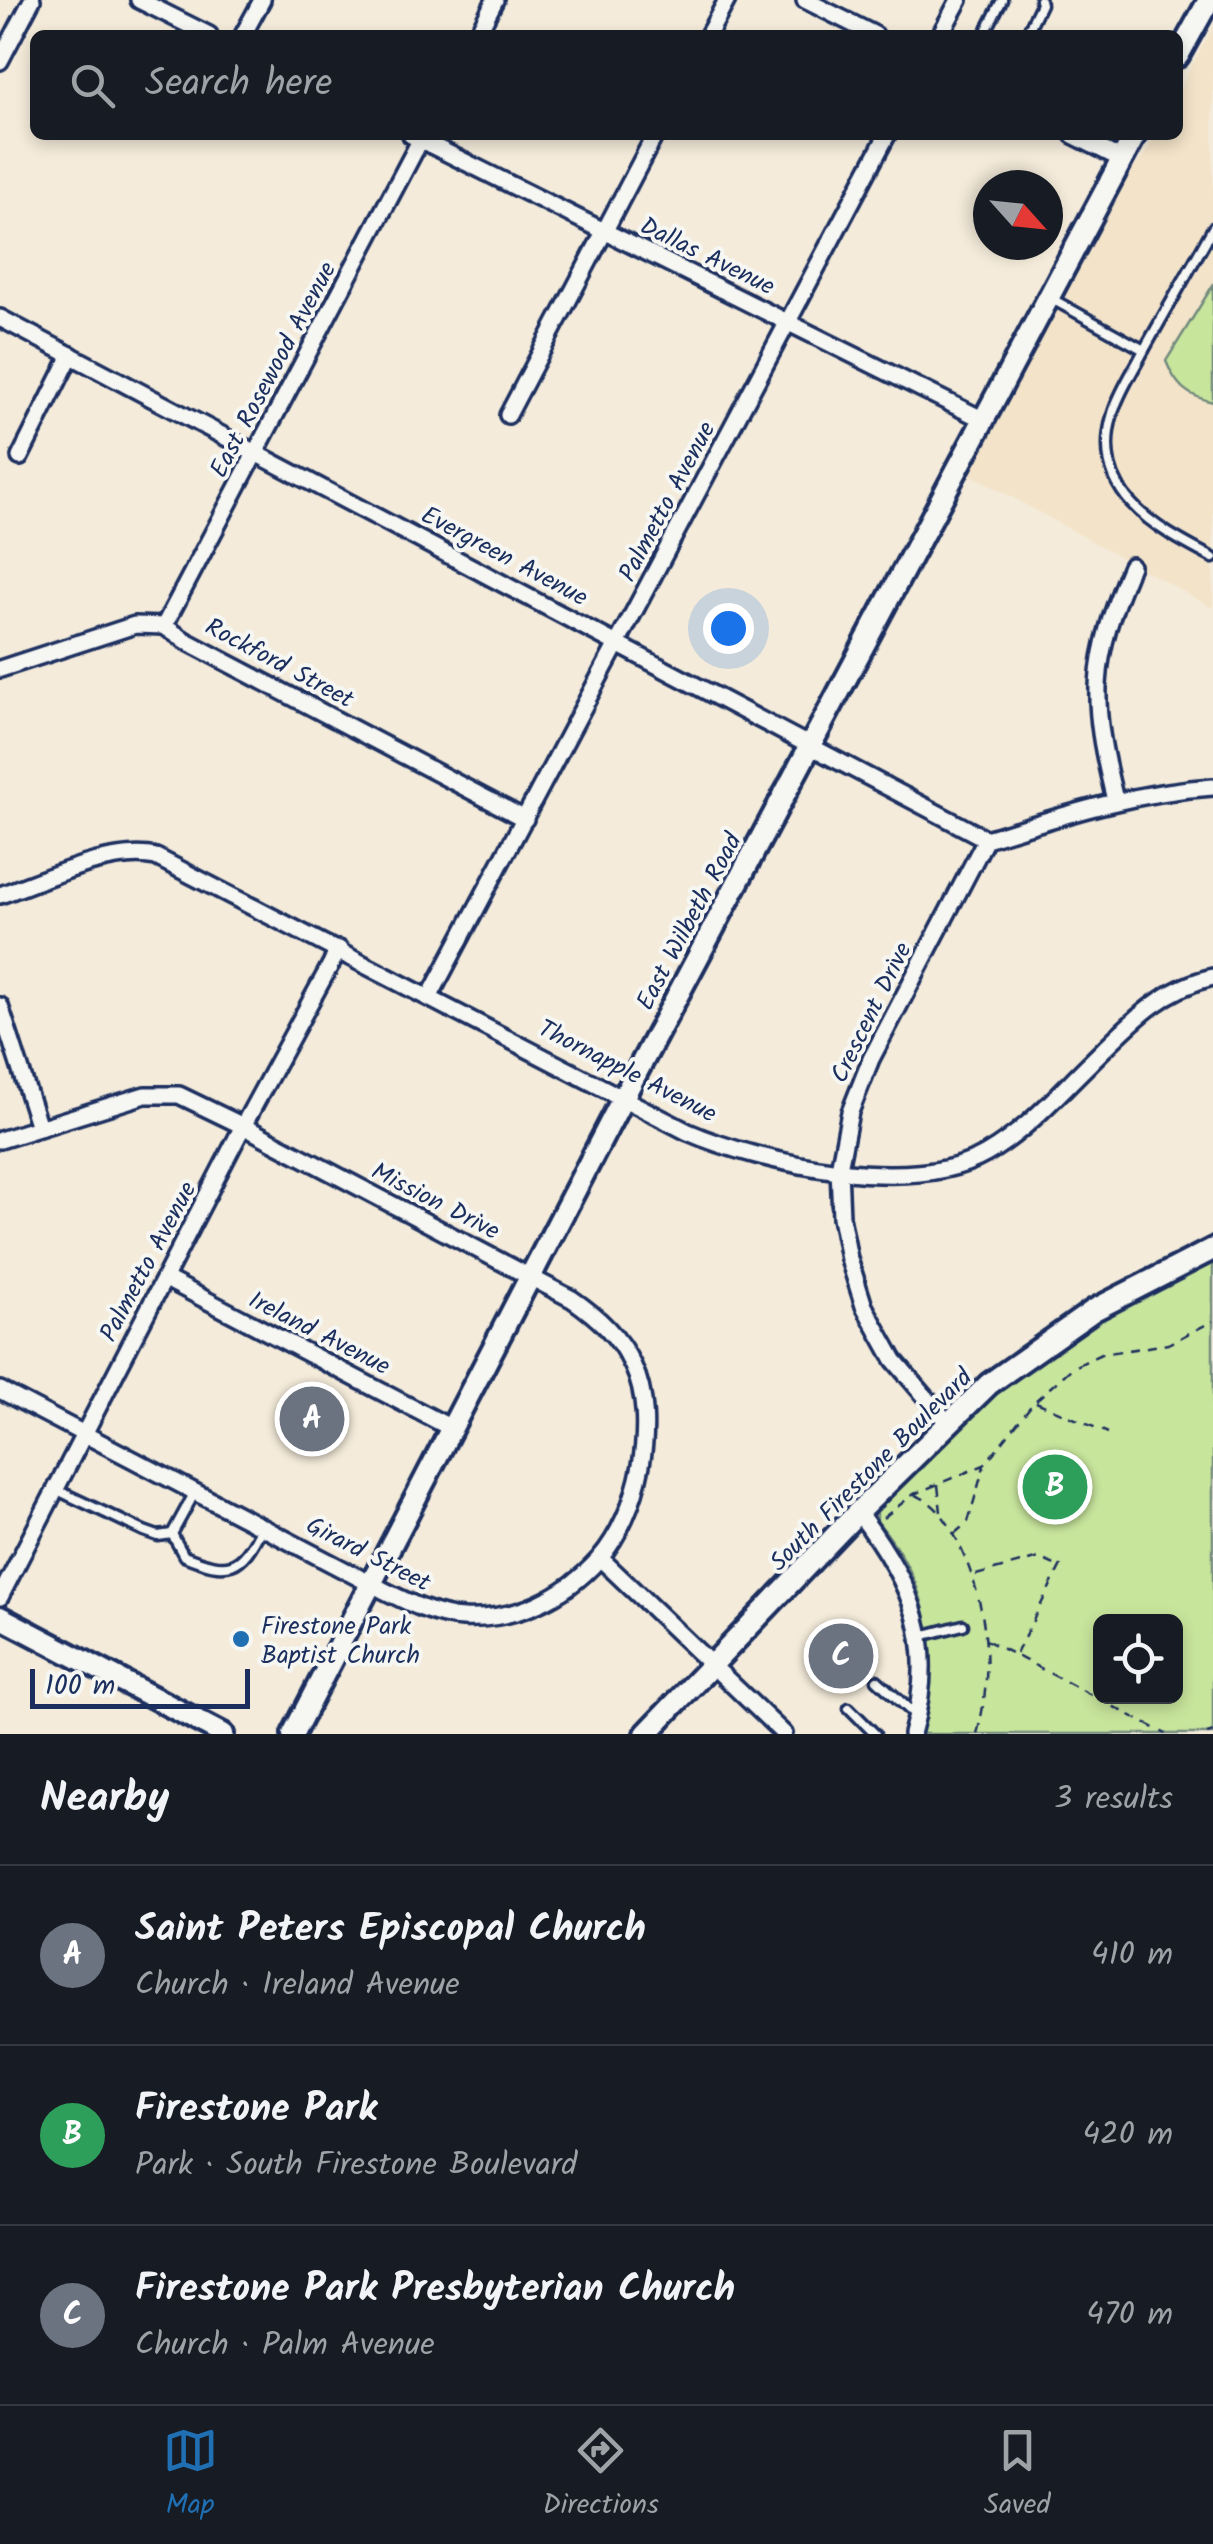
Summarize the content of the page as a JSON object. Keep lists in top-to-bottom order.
{
  "streets": {
    "main road": ["East Wilbeth Road", "South Firestone Boulevard"],
    "street": [
      "Dallas Avenue",
      "East Rosewood Avenue",
      "Palmetto Avenue",
      "Evergreen Avenue",
      "Rockford Street",
      "Crescent Drive",
      "Thornapple Avenue",
      "Mission Drive",
      "Ireland Avenue",
      "Girard Street"
    ]
  },
  "crossings": [
    ["Dallas Avenue", "Palmetto Avenue"],
    ["Dallas Avenue", "East Wilbeth Road"],
    ["East Rosewood Avenue", "Evergreen Avenue"],
    ["East Rosewood Avenue", "Rockford Street"],
    ["Palmetto Avenue", "Evergreen Avenue"],
    ["Palmetto Avenue", "Rockford Street"],
    ["Palmetto Avenue", "Thornapple Avenue"],
    ["Palmetto Avenue", "Mission Drive"],
    ["Palmetto Avenue", "Ireland Avenue"],
    ["Palmetto Avenue", "Girard Street"],
    ["Evergreen Avenue", "East Wilbeth Road"],
    ["Evergreen Avenue", "Crescent Drive"],
    ["East Wilbeth Road", "Thornapple Avenue"],
    ["East Wilbeth Road", "Mission Drive"],
    ["East Wilbeth Road", "Ireland Avenue"],
    ["East Wilbeth Road", "Girard Street"],
    ["Crescent Drive", "Thornapple Avenue"],
    ["Crescent Drive", "South Firestone Boulevard"],
    ["Mission Drive", "Girard Street"]
  ],
  "places": ["Firestone Park Baptist Church"],
  "scale_bar": "100 m",
  "north": "bottom right",
  "page": {
    "search": "Search here",
    "pins": ["A", "B", "C"],
    "scale": "100 m",
    "heading": ["Nearby", "3 results"],
    "list": [
      {
        "mark": "A",
        "name": "Saint Peters Episcopal Church",
        "note": "Church · Ireland Avenue",
        "value": "410 m"
      },
      {
        "mark": "B",
        "name": "Firestone Park",
        "note": "Park · South Firestone Boulevard",
        "value": "420 m"
      },
      {
        "mark": "C",
        "name": "Firestone Park Presbyterian Church",
        "note": "Church · Palm Avenue",
        "value": "470 m"
      }
    ],
    "nav": ["Map", "Directions", "Saved"]
  }
}
